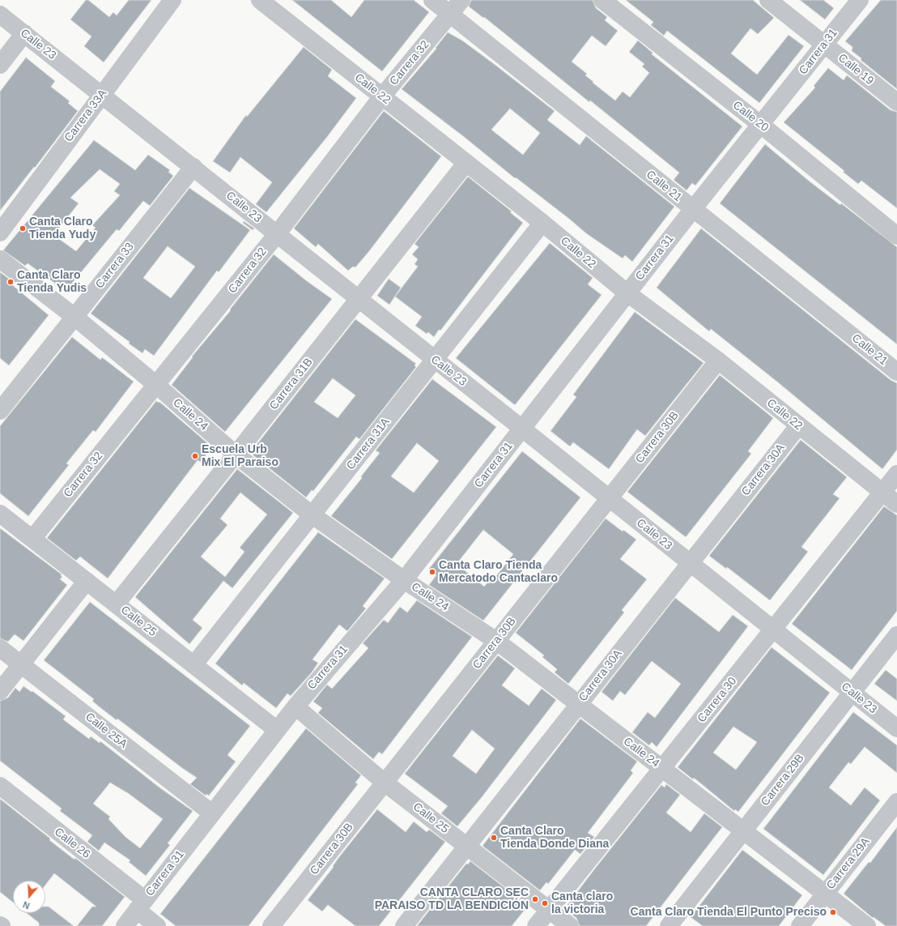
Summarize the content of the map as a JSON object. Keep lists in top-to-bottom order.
{
  "streets": {
    "street": [
      "Calle 23",
      "Carrera 31",
      "Carrera 32",
      "Calle 19",
      "Calle 22",
      "Carrera 33A",
      "Calle 20",
      "Calle 21",
      "Carrera 33",
      "Carrera 31B",
      "Calle 24",
      "Carrera 30B",
      "Carrera 31A",
      "Carrera 30A",
      "Calle 25",
      "Carrera 30",
      "Calle 25A",
      "Carrera 29B",
      "Calle 26",
      "Carrera 29A"
    ]
  },
  "crossings": [
    ["Calle 23", "Carrera 31"],
    ["Calle 23", "Carrera 32"],
    ["Calle 23", "Carrera 33A"],
    ["Calle 23", "Carrera 33"],
    ["Calle 23", "Carrera 31B"],
    ["Calle 23", "Carrera 30B"],
    ["Calle 23", "Carrera 31A"],
    ["Calle 23", "Carrera 30A"],
    ["Calle 23", "Carrera 30"],
    ["Calle 23", "Carrera 29B"],
    ["Carrera 31", "Calle 19"],
    ["Carrera 31", "Calle 22"],
    ["Carrera 31", "Calle 20"],
    ["Carrera 31", "Calle 21"],
    ["Carrera 31", "Calle 24"],
    ["Carrera 31", "Calle 25"],
    ["Carrera 31", "Calle 25A"],
    ["Carrera 31", "Calle 26"],
    ["Carrera 32", "Calle 22"],
    ["Carrera 32", "Calle 21"],
    ["Carrera 32", "Calle 24"],
    ["Carrera 32", "Calle 25"],
    ["Calle 22", "Carrera 31B"],
    ["Calle 22", "Carrera 30B"],
    ["Calle 22", "Carrera 31A"],
    ["Calle 22", "Carrera 30A"],
    ["Calle 22", "Carrera 30"],
    ["Carrera 33", "Calle 24"],
    ["Carrera 31B", "Calle 24"],
    ["Carrera 31B", "Calle 25"],
    ["Calle 24", "Carrera 30B"],
    ["Calle 24", "Carrera 31A"],
    ["Calle 24", "Carrera 30A"],
    ["Calle 24", "Carrera 30"],
    ["Calle 24", "Carrera 29B"],
    ["Calle 24", "Carrera 29A"],
    ["Carrera 30B", "Calle 25"],
    ["Carrera 31A", "Calle 25"],
    ["Carrera 30A", "Calle 25"],
    ["Calle 25", "Carrera 30"]
  ],
  "places": [
    "Canta Claro Tienda Yudy",
    "Canta Claro Tienda Yudis",
    "Escuela Urb Mix El Paraiso",
    "Canta Claro Tienda Mercatodo Cantaclaro",
    "Canta Claro Tienda Donde Diana",
    "CANTA CLARO SEC PARAISO TD LA BENDICIÓN",
    "Canta claro la victoria",
    "Canta Claro Tienda El Punto Preciso"
  ],
  "north": "bottom"
}
